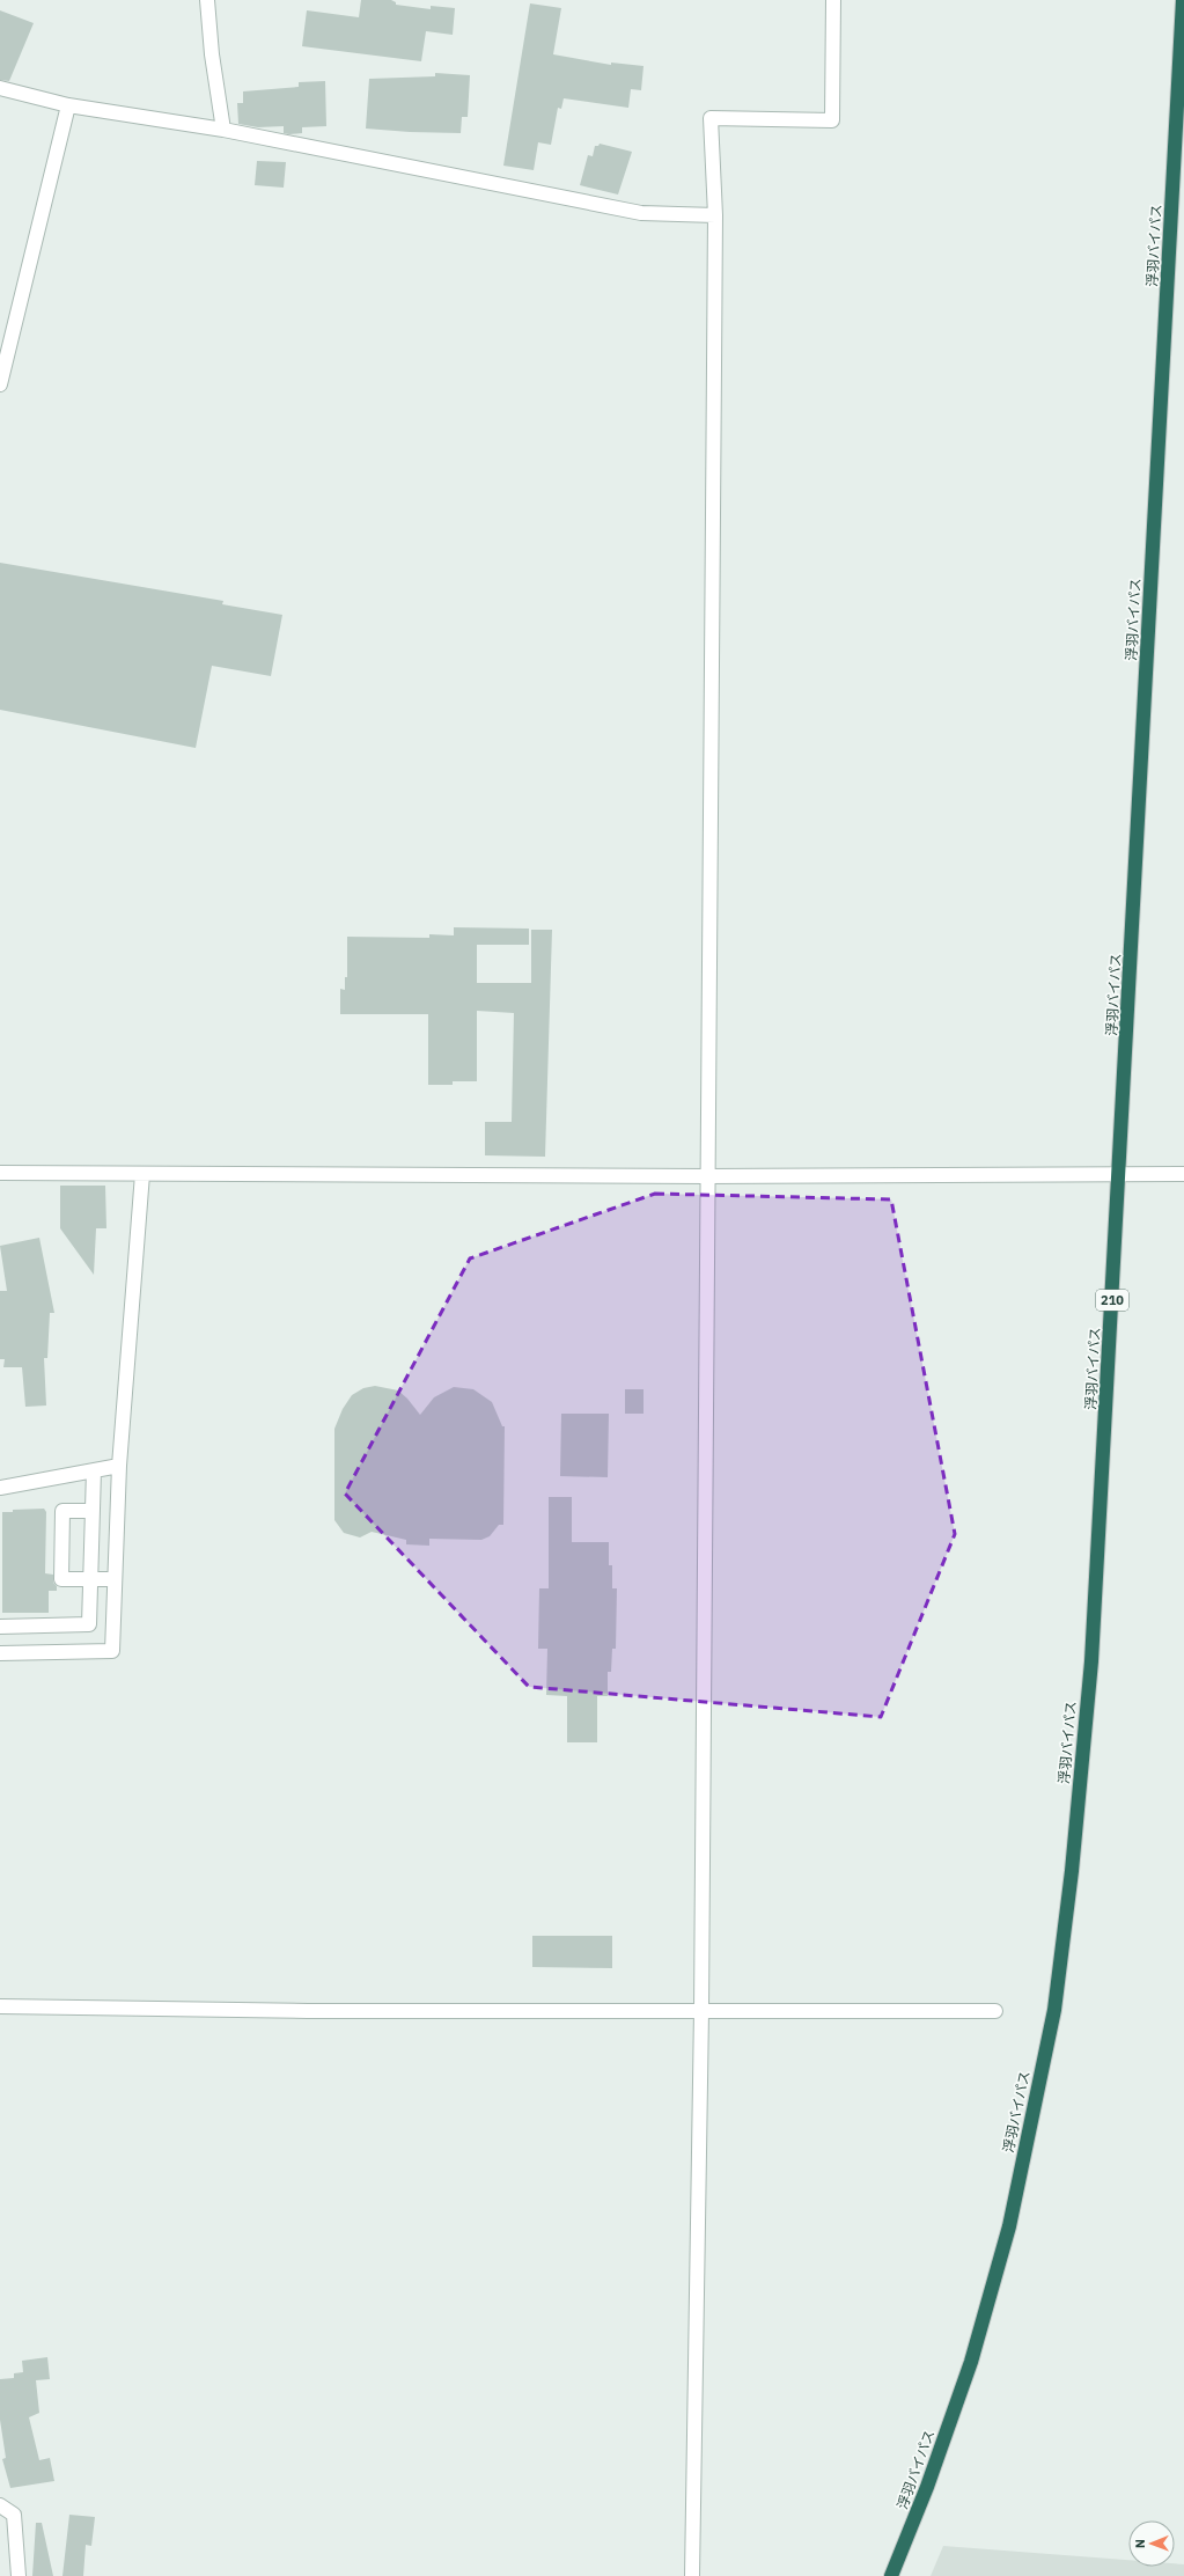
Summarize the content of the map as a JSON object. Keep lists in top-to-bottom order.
{
  "streets": {
    "highway": ["浮羽バイパス", "210"]
  },
  "north": "left"
}
